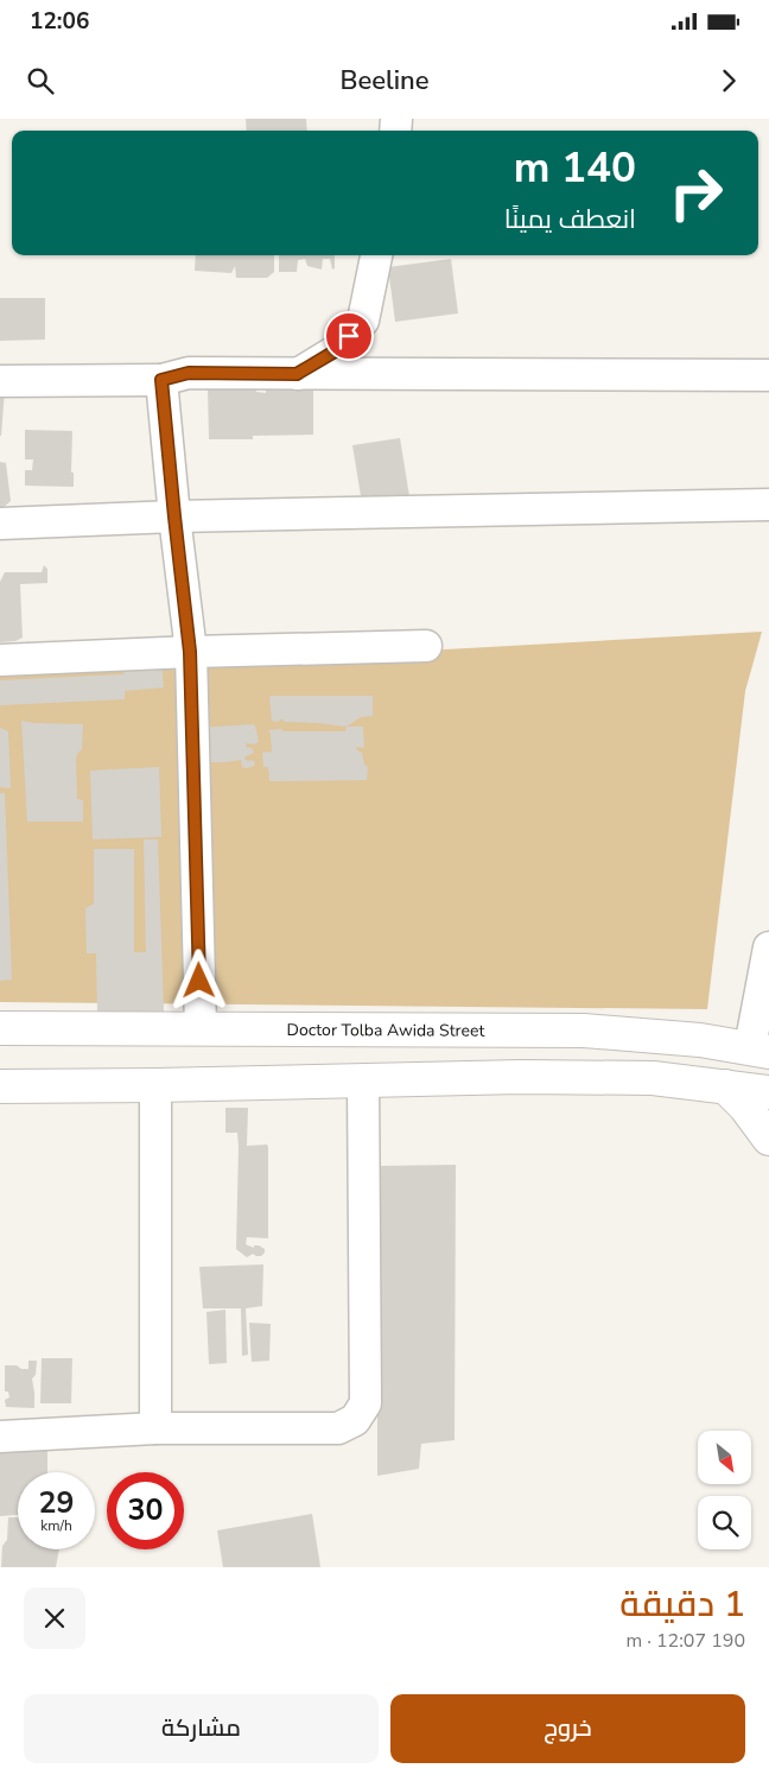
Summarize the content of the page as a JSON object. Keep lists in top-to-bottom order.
{
  "streets": {
    "street": ["Doctor Tolba Awida Street"]
  },
  "north": "bottom right",
  "page": {
    "status": "12:06",
    "header": "Beeline",
    "turn": ["140 m", "انعطف يمينًا"],
    "speed": "29 km/h",
    "limit": "30",
    "heading": ["1 دقيقة", "190 m · 12:07"],
    "buttons": ["خروج", "مشاركة"]
  }
}
